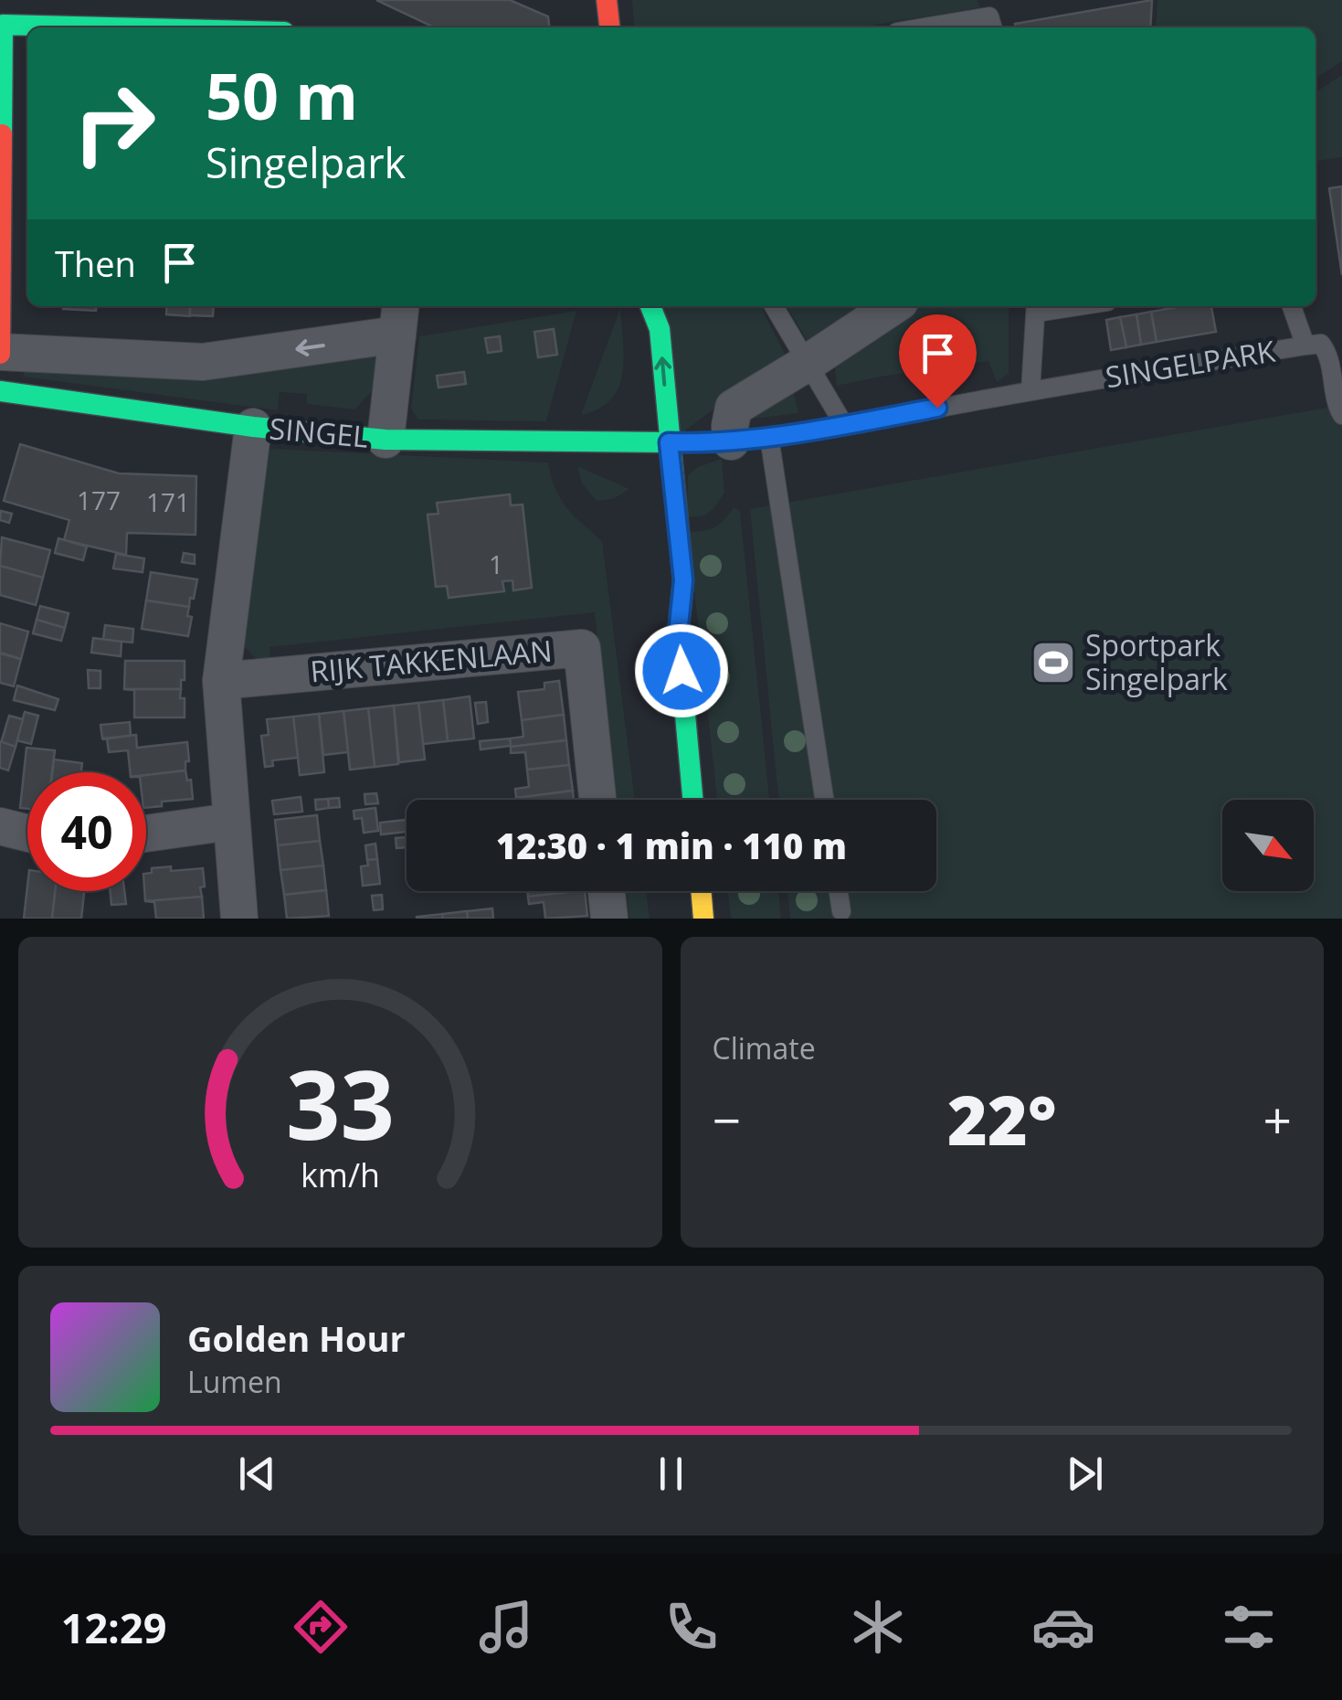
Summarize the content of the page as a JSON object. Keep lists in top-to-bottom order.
{
  "streets": {
    "street": ["SINGEL", "RIJK TAKKENLAAN"],
    "lane": ["SINGELPARK"]
  },
  "crossings": [
    ["SINGELPARK", "SINGEL"]
  ],
  "places": {
    "sports": ["Sportpark Singelpark"]
  },
  "house_numbers": ["177", "171", "1"],
  "north": "bottom right",
  "page": {
    "turn": ["50 m", "Singelpark"],
    "then": "Then",
    "limit": "40",
    "trip": "12:30 · 1 min · 110 m",
    "tile": "Climate",
    "heat": ["−", "22°", "+"],
    "song": ["Golden Hour", "Lumen"],
    "tabs": "12:29",
    "gauge": ["33", "km/h"]
  }
}
